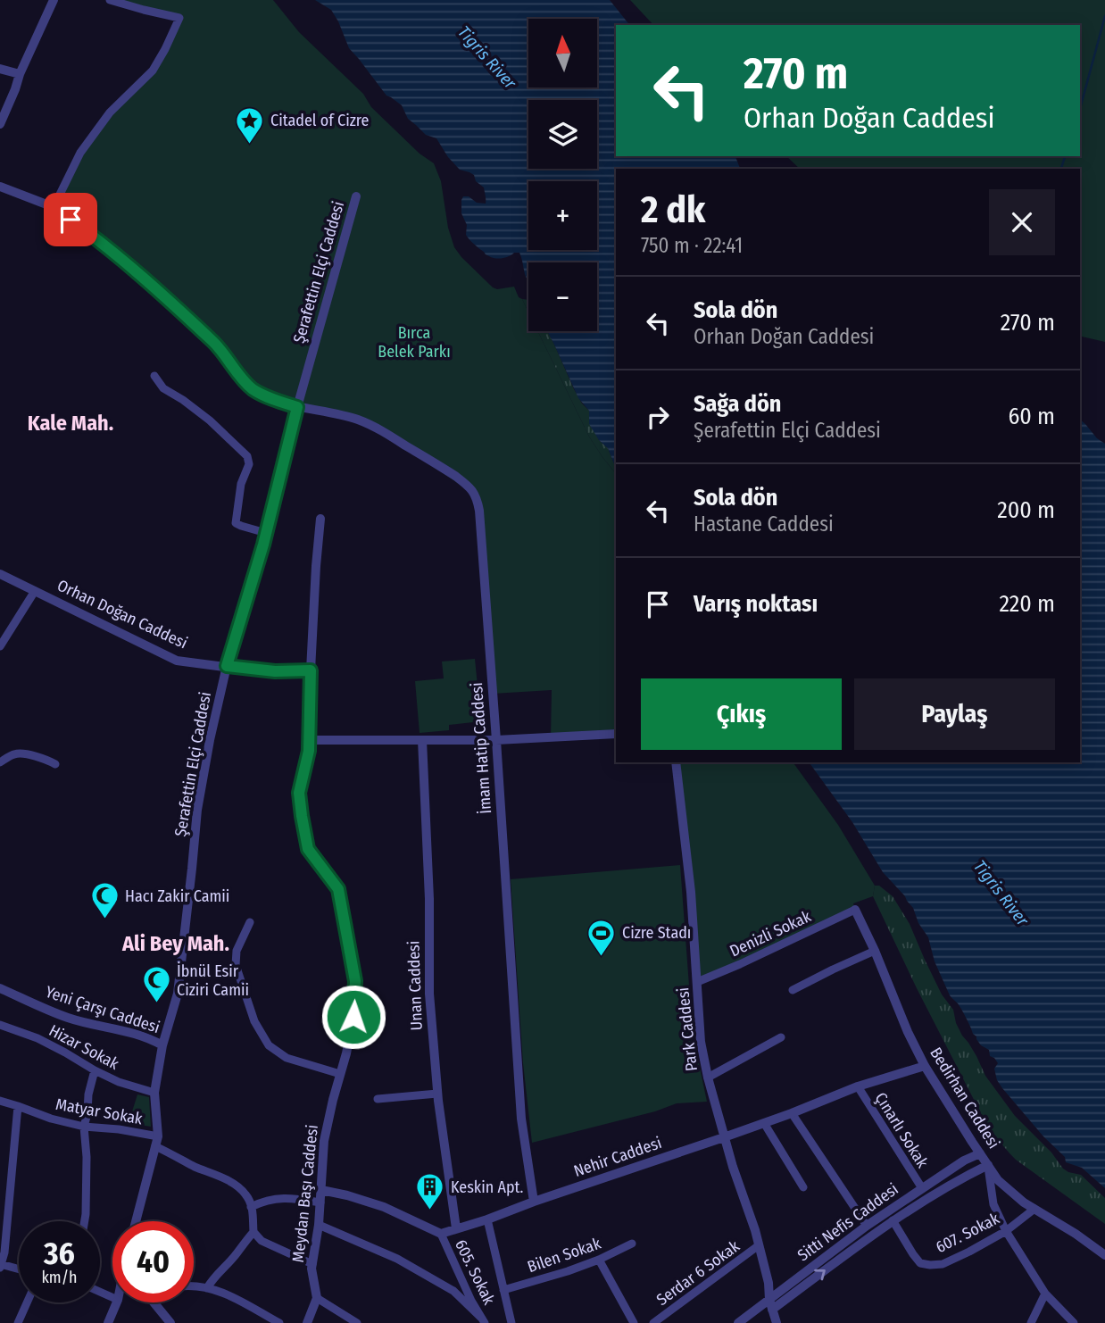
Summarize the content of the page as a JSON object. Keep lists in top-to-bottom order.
{
  "streets": {
    "street": [
      "Şerafettin Elçi Caddesi",
      "Orhan Doğan Caddesi",
      "İmam Hatip Caddesi",
      "Denizli Sokak",
      "Unan Caddesi",
      "Yeni Çarşı Caddesi",
      "Park Caddesi",
      "Hizar Sokak",
      "Bedirhan Caddesi",
      "Matyar Sokak",
      "Çınarlı Sokak",
      "Nehir Caddesi",
      "Meydan Başı Caddesi",
      "Sitti Nefis Caddesi",
      "607. Sokak",
      "Bilen Sokak",
      "605. Sokak",
      "Serdar 6 Sokak"
    ]
  },
  "crossings": [
    ["Şerafettin Elçi Caddesi", "Orhan Doğan Caddesi"],
    ["Şerafettin Elçi Caddesi", "İmam Hatip Caddesi"],
    ["Şerafettin Elçi Caddesi", "Yeni Çarşı Caddesi"],
    ["Şerafettin Elçi Caddesi", "Hizar Sokak"],
    ["Şerafettin Elçi Caddesi", "Matyar Sokak"],
    ["Orhan Doğan Caddesi", "Meydan Başı Caddesi"],
    ["İmam Hatip Caddesi", "Nehir Caddesi"],
    ["Denizli Sokak", "Park Caddesi"],
    ["Denizli Sokak", "Bedirhan Caddesi"],
    ["Unan Caddesi", "Nehir Caddesi"],
    ["Park Caddesi", "Nehir Caddesi"],
    ["Park Caddesi", "Sitti Nefis Caddesi"],
    ["Park Caddesi", "Serdar 6 Sokak"],
    ["Bedirhan Caddesi", "Nehir Caddesi"],
    ["Bedirhan Caddesi", "Sitti Nefis Caddesi"],
    ["Bedirhan Caddesi", "607. Sokak"],
    ["Çınarlı Sokak", "Nehir Caddesi"],
    ["Çınarlı Sokak", "Sitti Nefis Caddesi"],
    ["Nehir Caddesi", "605. Sokak"]
  ],
  "districts": ["Kale Mah.", "Ali Bey Mah."],
  "water": ["Tigris River"],
  "parks": ["Bırca Belek Parkı"],
  "places": {
    "place": ["Citadel of Cizre"],
    "mosque": ["Hacı Zakir Camii", "İbnül Esir Ciziri Camii"],
    "sports": ["Cizre Stadı"],
    "building": ["Keskin Apt."]
  },
  "north": "top",
  "page": {
    "map_buttons": ["+", "−"],
    "turn": ["270 m", "Orhan Doğan Caddesi"],
    "heading": ["2 dk", "750 m · 22:41"],
    "list": [
      {
        "name": "Sola dön",
        "note": "Orhan Doğan Caddesi",
        "value": "270 m"
      },
      {
        "name": "Sağa dön",
        "note": "Şerafettin Elçi Caddesi",
        "value": "60 m"
      },
      {
        "name": "Sola dön",
        "note": "Hastane Caddesi",
        "value": "200 m"
      },
      {
        "name": "Varış noktası",
        "value": "220 m"
      }
    ],
    "buttons": ["Çıkış", "Paylaş"],
    "speed": "36 km/h",
    "limit": "40"
  }
}
